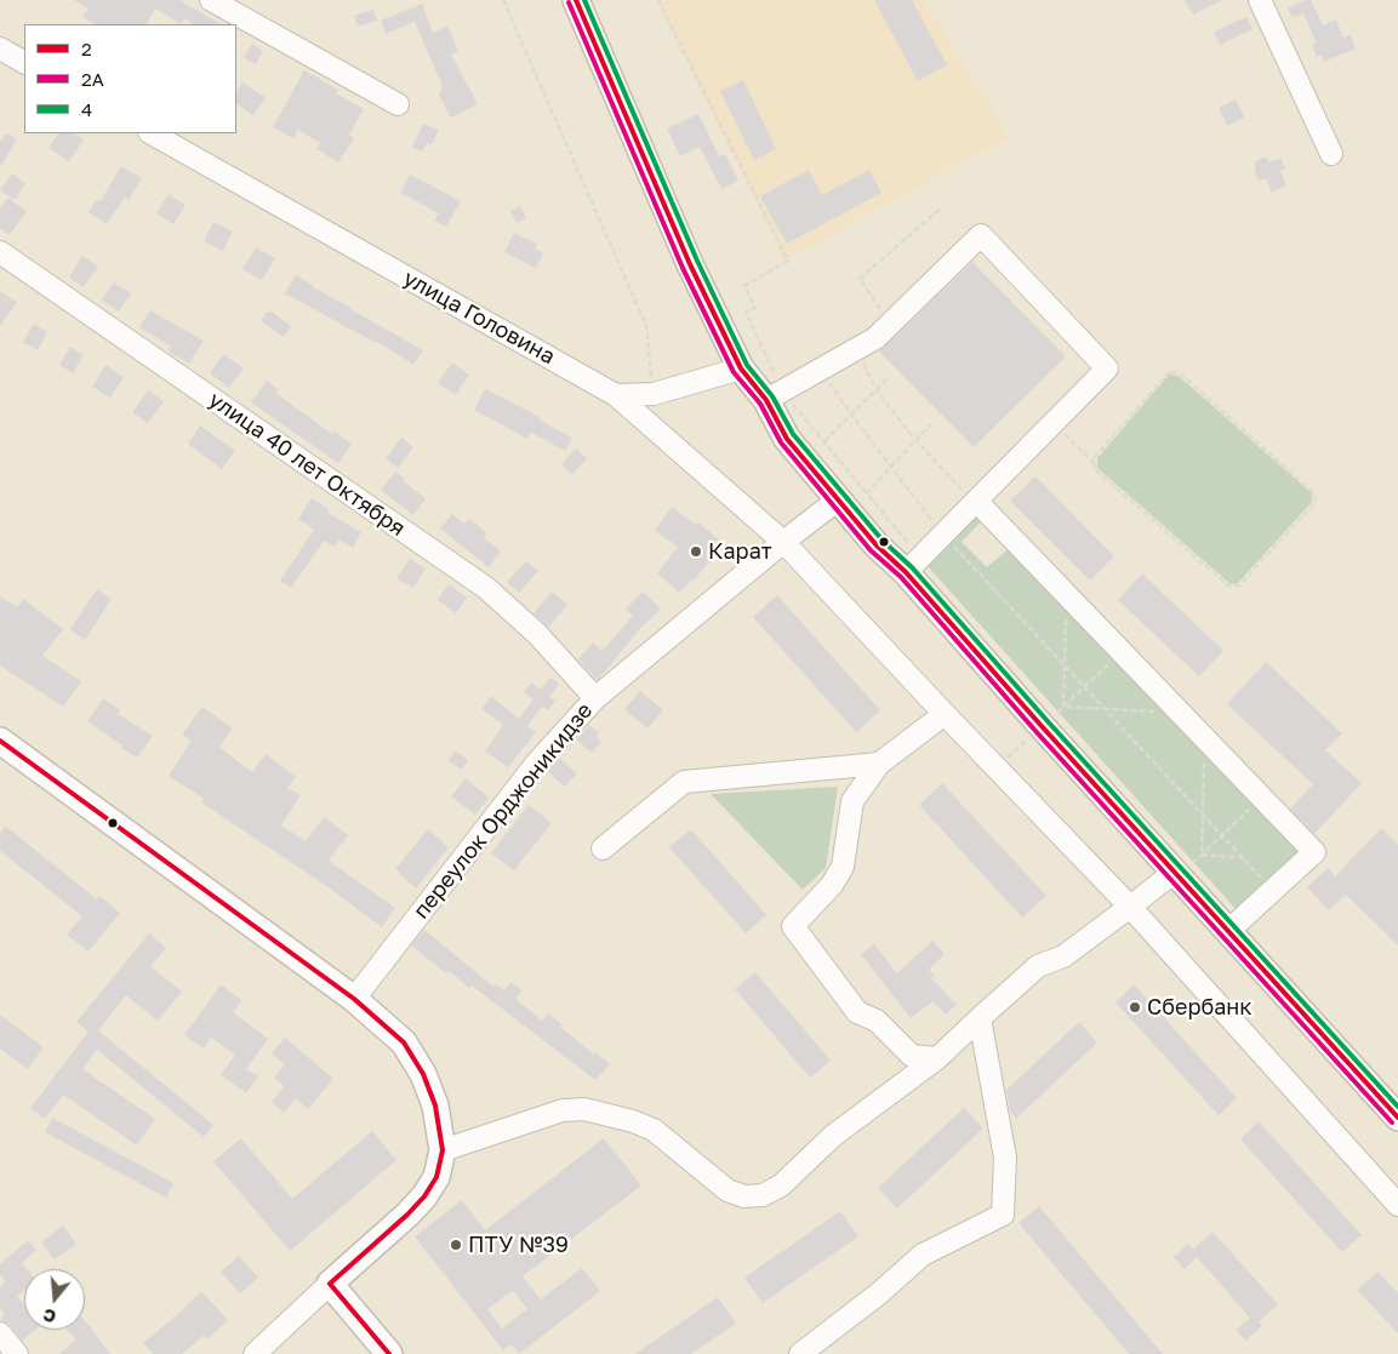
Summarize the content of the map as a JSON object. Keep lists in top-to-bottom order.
{
  "streets": {
    "street": ["улица Головина", "улица 40 лет Октября", "переулок Орджоникидзе"]
  },
  "crossings": [
    ["улица Головина", "переулок Орджоникидзе"],
    ["улица 40 лет Октября", "переулок Орджоникидзе"]
  ],
  "places": ["Карат", "Сбербанк", "ПТУ №39"],
  "lines": ["transit line 2", "transit line 4", "transit line 2А"],
  "legend": ["2", "2А", "4"],
  "north": "bottom"
}
